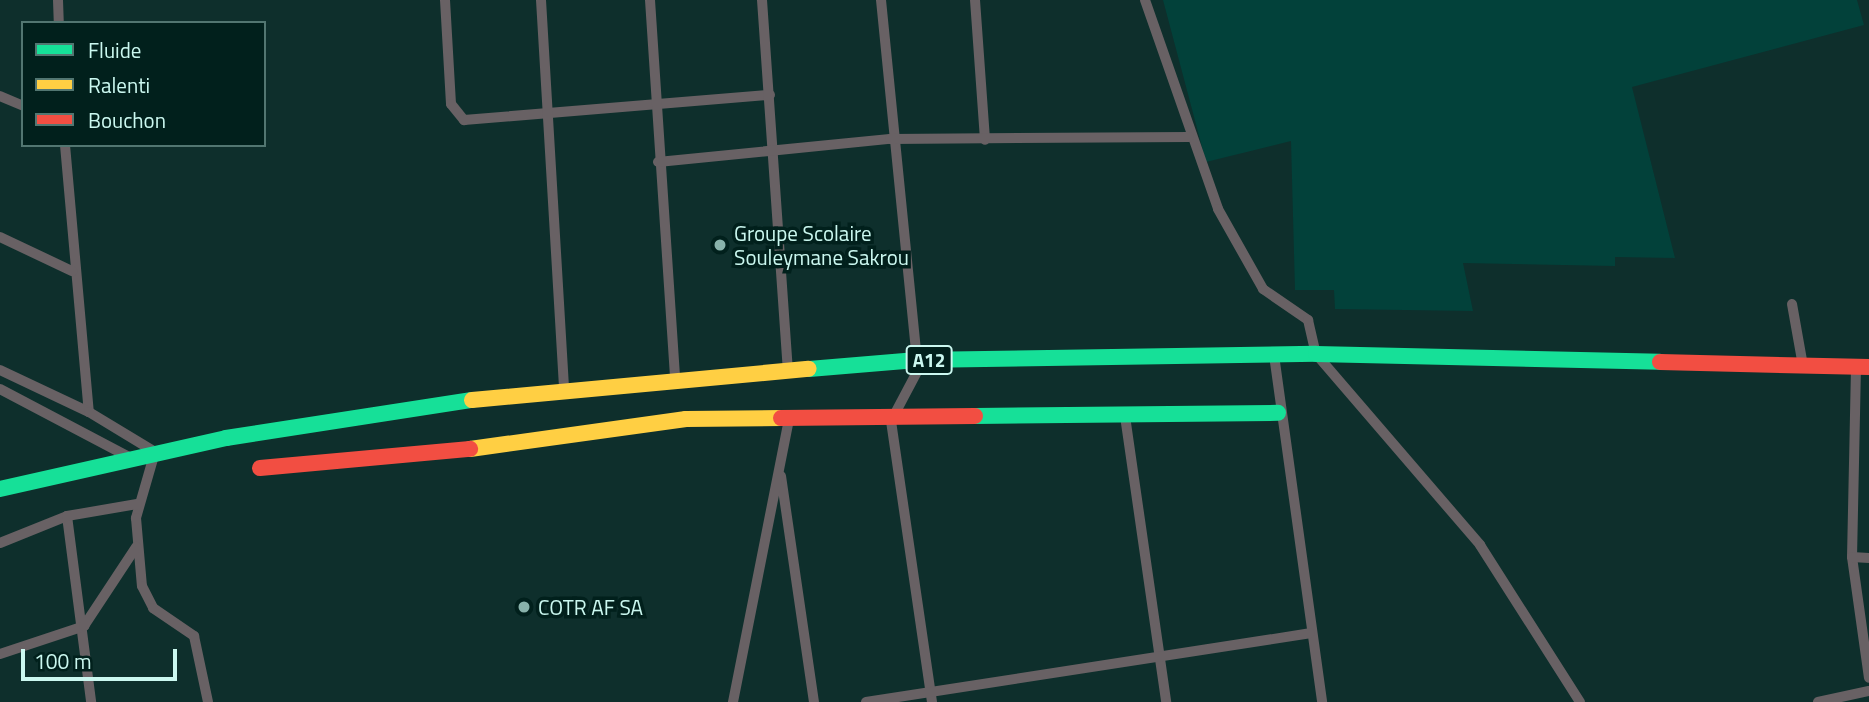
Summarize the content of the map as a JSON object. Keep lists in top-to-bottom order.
{
  "streets": {
    "main road": ["A12"]
  },
  "places": ["Groupe Scolaire Souleymane Sakrou", "COTR AF SA"],
  "legend": ["Fluide", "Ralenti", "Bouchon"],
  "scale_bar": "100 m"
}
